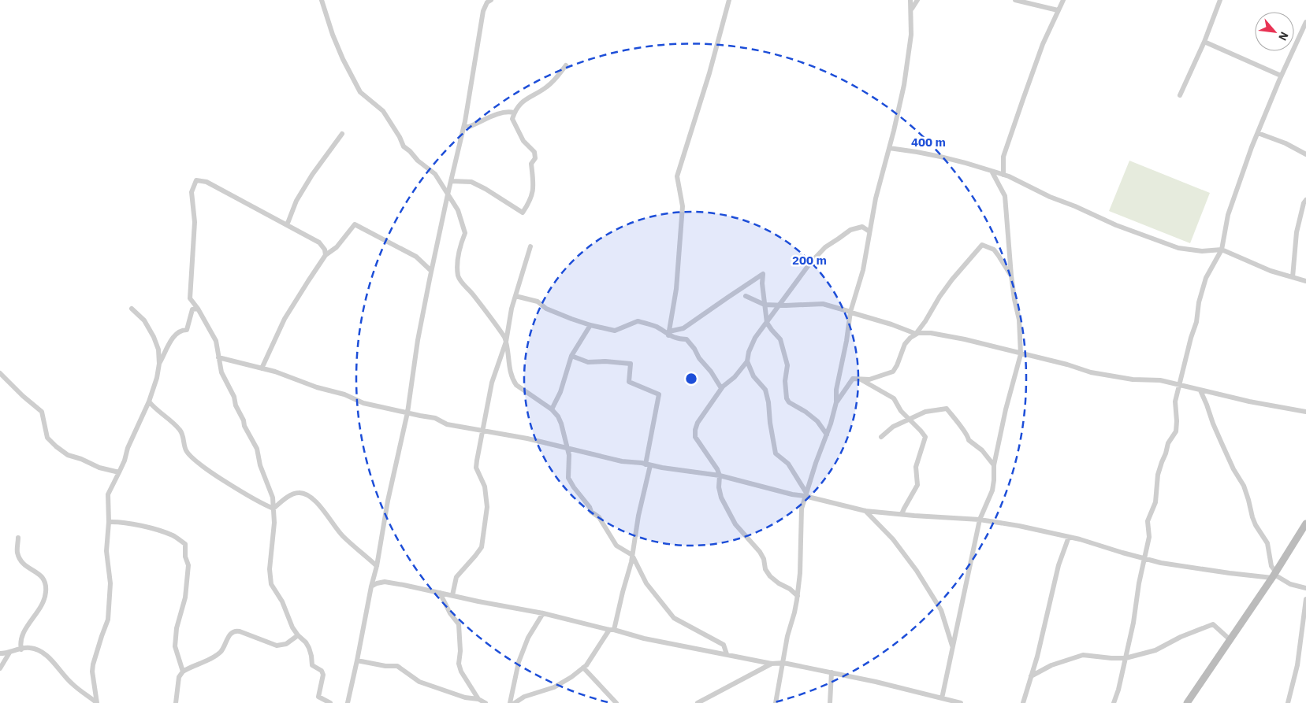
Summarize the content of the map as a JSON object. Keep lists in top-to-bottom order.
{
  "north": "bottom right",
  "rings": ["400 m", "200 m"]
}
